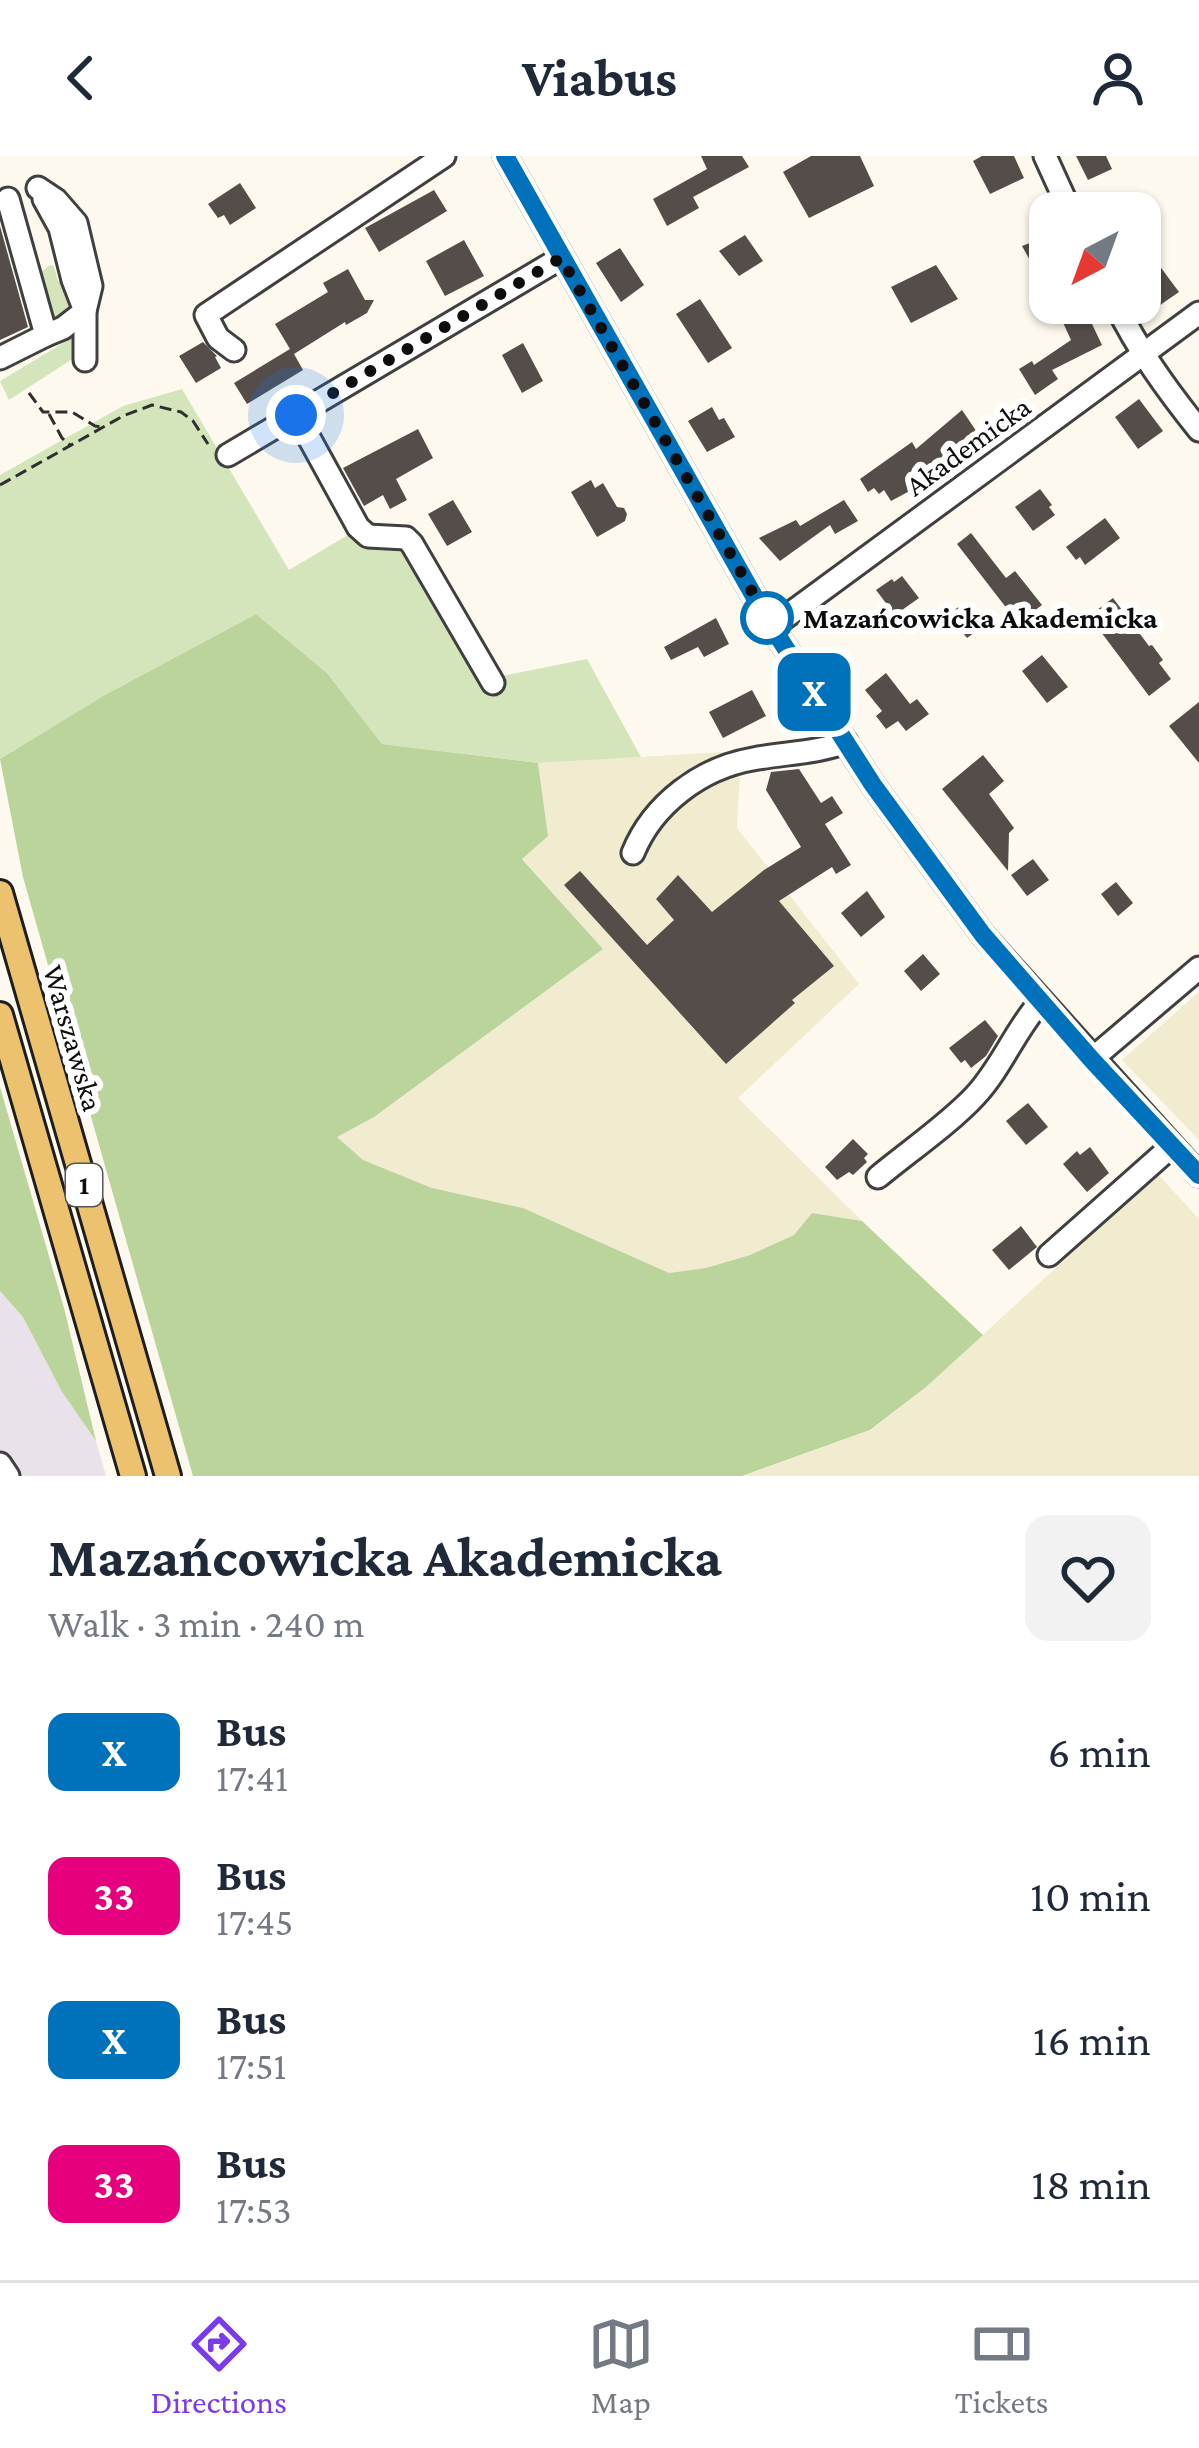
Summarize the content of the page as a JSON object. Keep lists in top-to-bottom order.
{
  "streets": {
    "main road": ["Warszawska", "1"],
    "street": ["Akademicka"]
  },
  "places": ["Mazańcowicka Akademicka"],
  "lines": ["bus line X"],
  "north": "bottom left",
  "page": {
    "header": "Viabus",
    "on_map": "X",
    "heading": ["Mazańcowicka Akademicka", "Walk · 3 min · 240 m"],
    "list": [
      {
        "mark": "X",
        "name": "Bus",
        "note": "17:41",
        "value": "6 min"
      },
      {
        "mark": "33",
        "name": "Bus",
        "note": "17:45",
        "value": "10 min"
      },
      {
        "mark": "X",
        "name": "Bus",
        "note": "17:51",
        "value": "16 min"
      },
      {
        "mark": "33",
        "name": "Bus",
        "note": "17:53",
        "value": "18 min"
      }
    ],
    "tabs": ["Directions", "Map", "Tickets"]
  }
}
